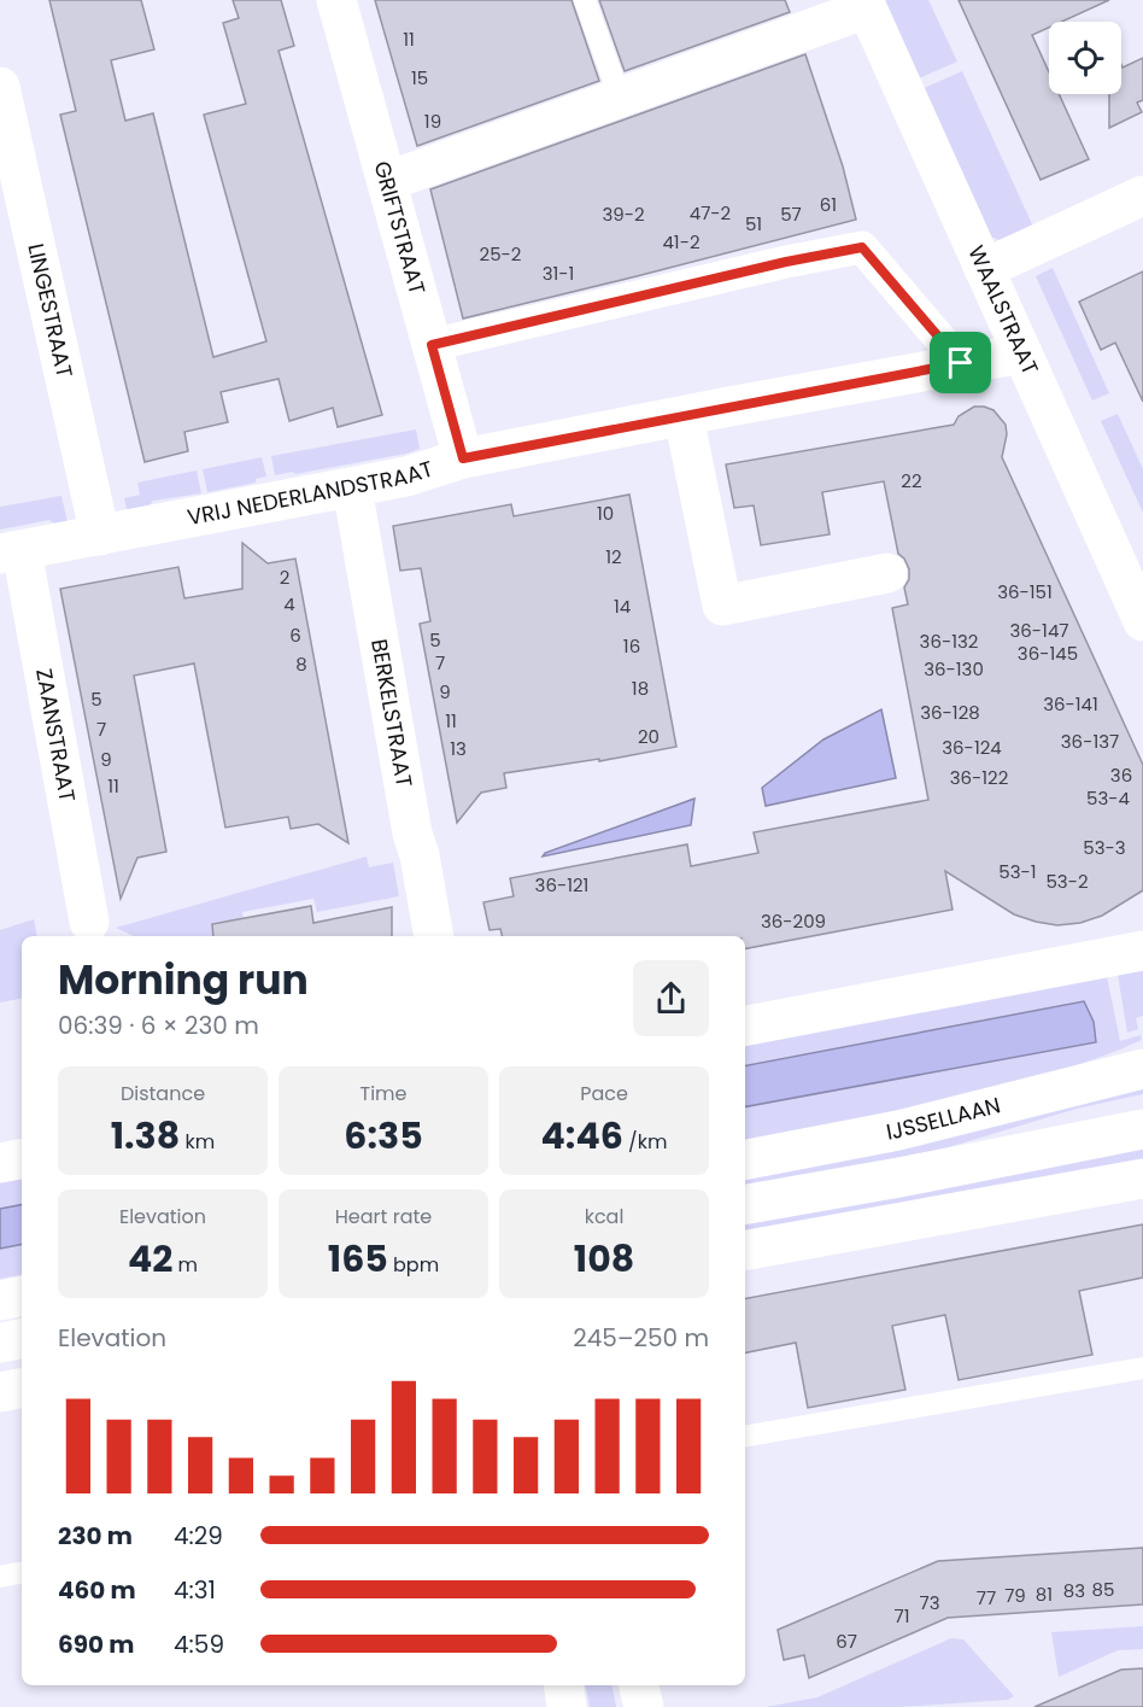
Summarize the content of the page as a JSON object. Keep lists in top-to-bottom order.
{
  "streets": {
    "street": [
      "GRIFTSTRAAT",
      "WAALSTRAAT",
      "LINGESTRAAT",
      "VRIJ NEDERLANDSTRAAT",
      "BERKELSTRAAT",
      "ZAANSTRAAT",
      "IJSSELLAAN"
    ]
  },
  "crossings": [
    ["GRIFTSTRAAT", "VRIJ NEDERLANDSTRAAT"],
    ["WAALSTRAAT", "VRIJ NEDERLANDSTRAAT"],
    ["LINGESTRAAT", "VRIJ NEDERLANDSTRAAT"],
    ["VRIJ NEDERLANDSTRAAT", "BERKELSTRAAT"],
    ["VRIJ NEDERLANDSTRAAT", "ZAANSTRAAT"]
  ],
  "house_numbers": [
    "11",
    "15",
    "19",
    "61",
    "47-2",
    "39-2",
    "57",
    "51",
    "41-2",
    "25-2",
    "31-1",
    "22",
    "10",
    "12",
    "2",
    "36-151",
    "4",
    "14",
    "36-147",
    "6",
    "5",
    "36-132",
    "16",
    "36-145",
    "7",
    "8",
    "36-130",
    "18",
    "9",
    "5",
    "36-141",
    "36-128",
    "11",
    "7",
    "20",
    "36-137",
    "36-124",
    "13",
    "9",
    "36",
    "36-122",
    "11",
    "53-4",
    "53-3",
    "53-1",
    "53-2",
    "36-121",
    "36-209",
    "85",
    "83",
    "81",
    "79",
    "77",
    "73",
    "71",
    "67"
  ],
  "page": {
    "heading": ["Morning run", "06:39 · 6 × 230 m"],
    "stats": [
      ["Distance", "1.38 km"],
      ["Time", "6:35"],
      ["Pace", "4:46 /km"],
      ["Elevation", "42 m"],
      ["Heart rate", "165 bpm"],
      ["kcal", "108"]
    ],
    "chart": ["Elevation", "245–250 m"],
    "list": [
      {
        "name": "230 m",
        "note": "4:29"
      },
      {
        "name": "460 m",
        "note": "4:31"
      },
      {
        "name": "690 m",
        "note": "4:59"
      }
    ]
  }
}
